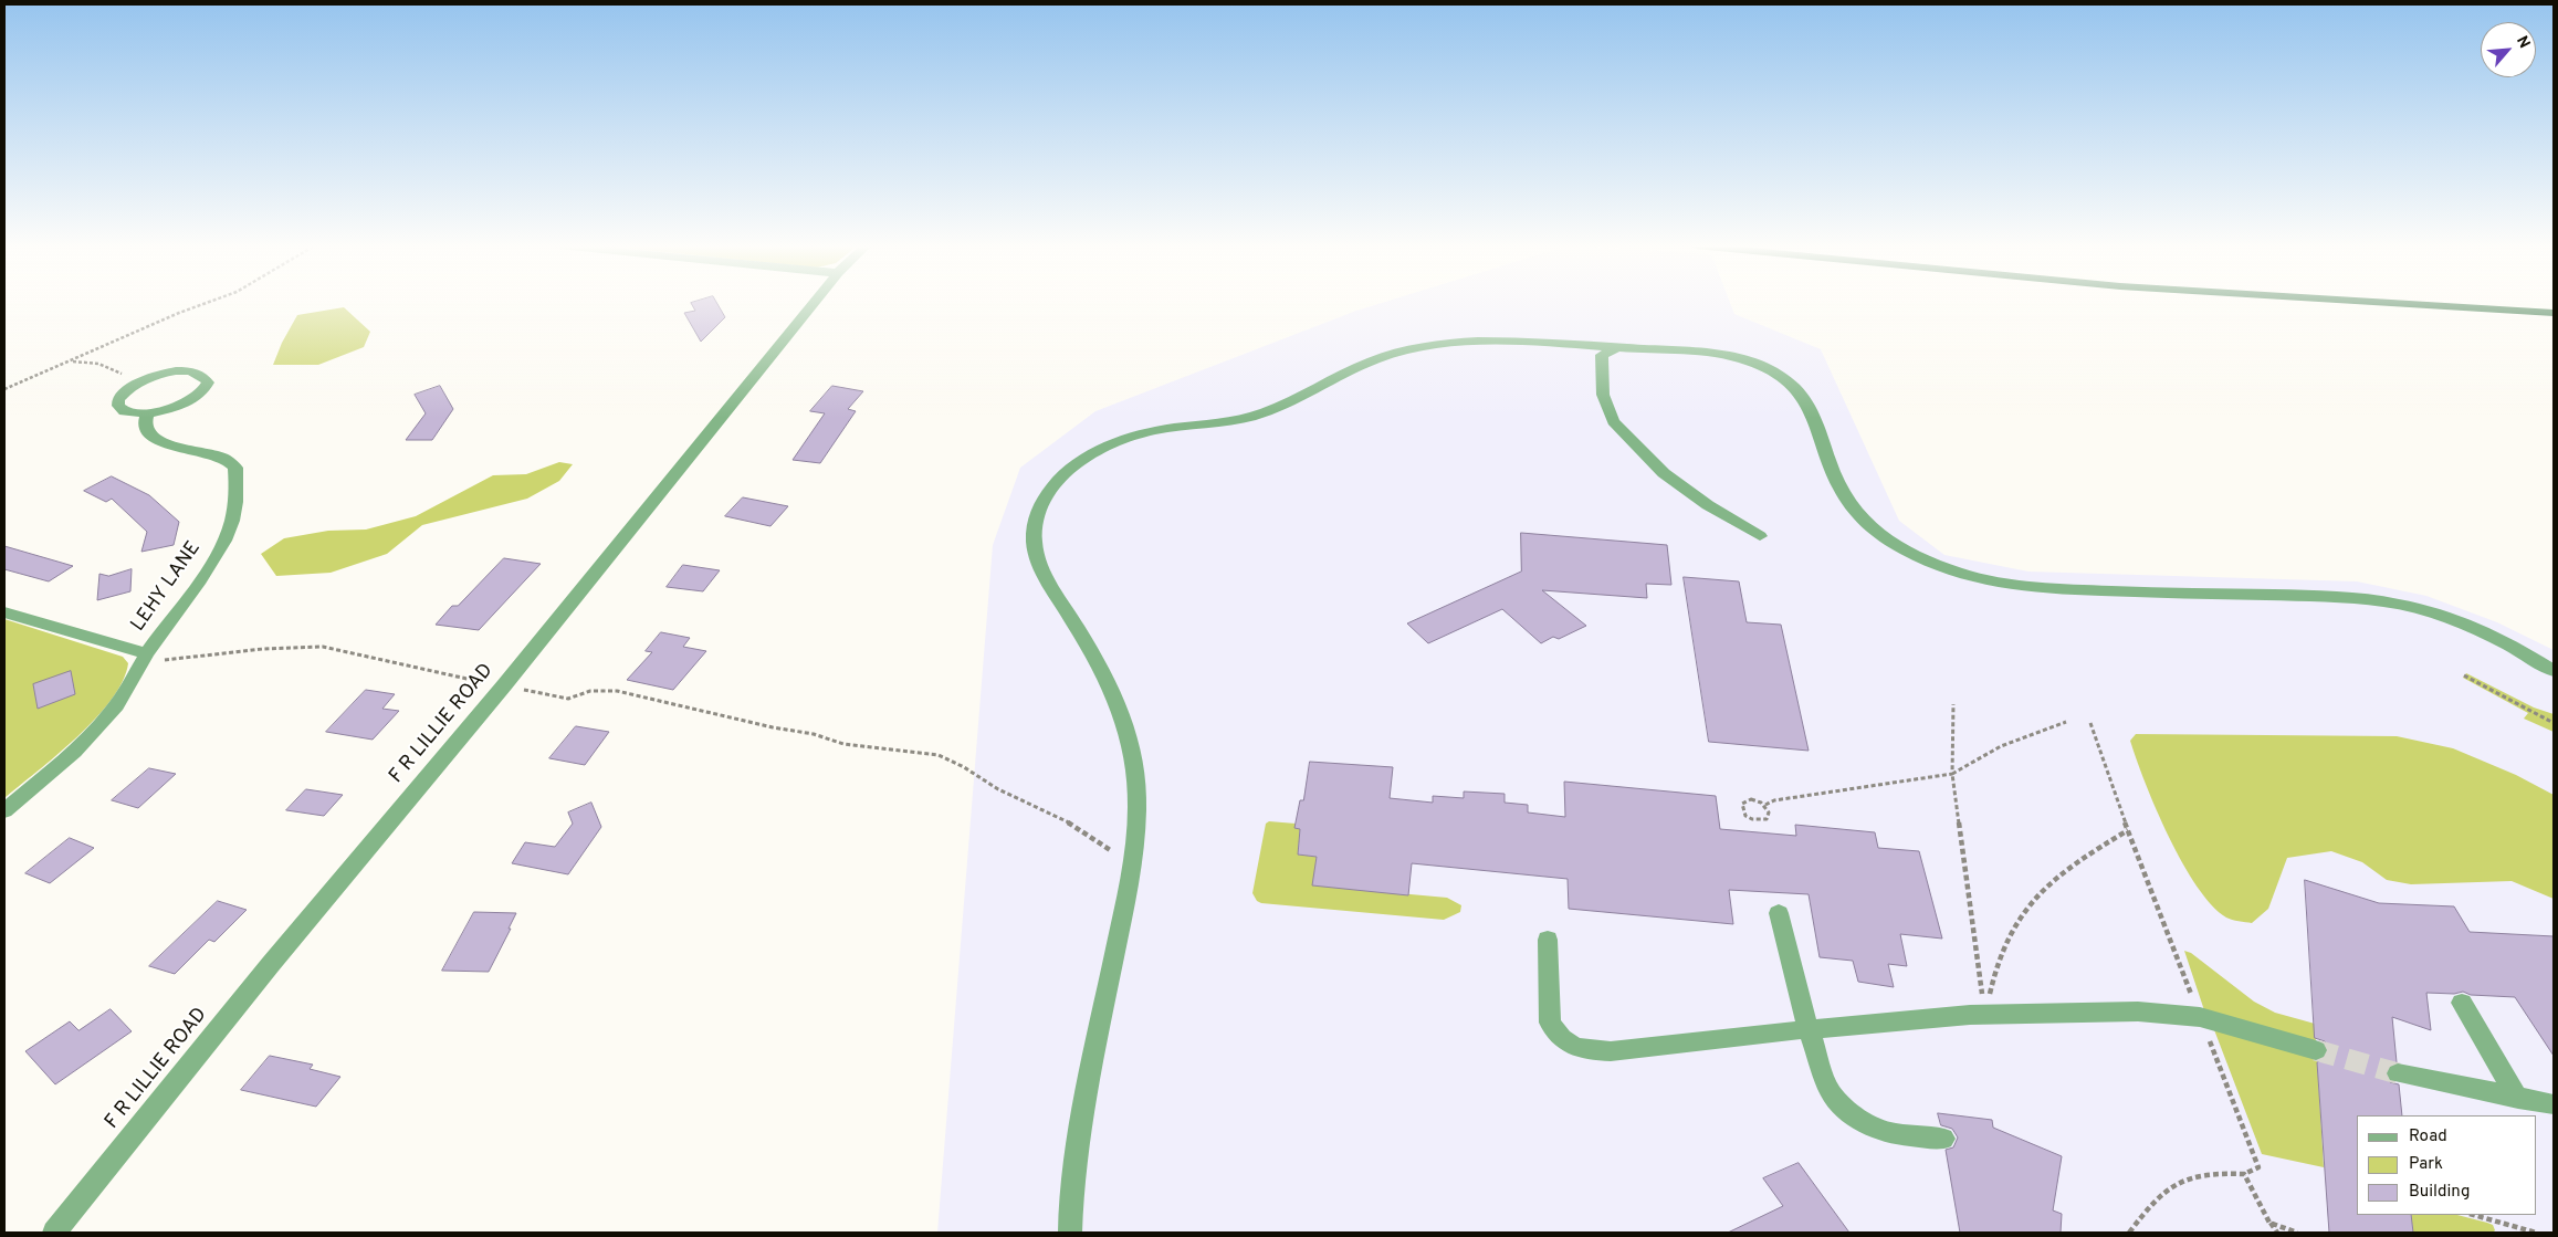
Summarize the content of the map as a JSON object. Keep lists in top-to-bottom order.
{
  "streets": {
    "street": ["LEHY LANE", "F R LILLIE ROAD"]
  },
  "legend": ["Road", "Park", "Building"],
  "north": "top right"
}
